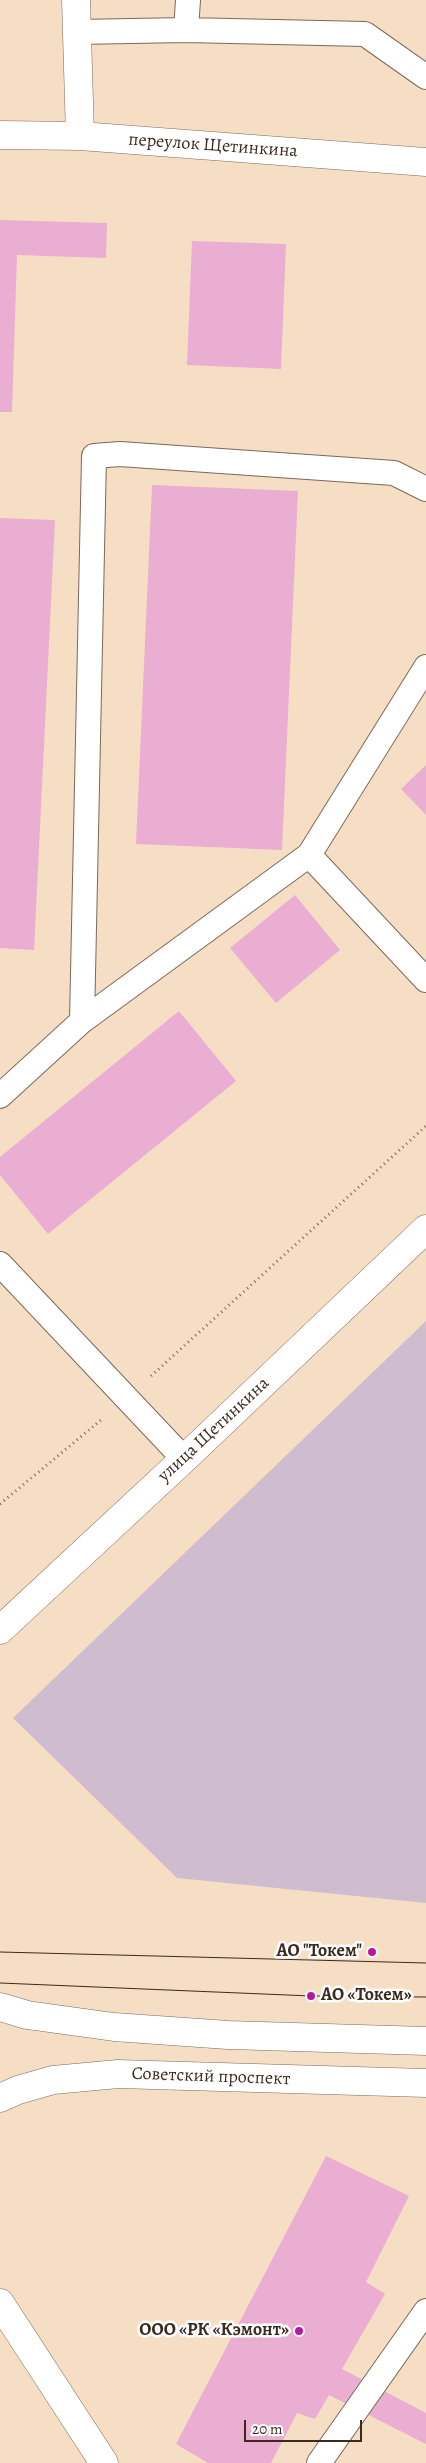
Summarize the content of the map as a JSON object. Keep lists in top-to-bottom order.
{
  "streets": {
    "street": ["переулок Щетинкина", "улица Щетинкина", "Советский проспект"]
  },
  "places": ["АО \"Токем\"", "АО «Токем»", "ООО «РК «Кэмонт»"],
  "scale_bar": "20 m"
}
